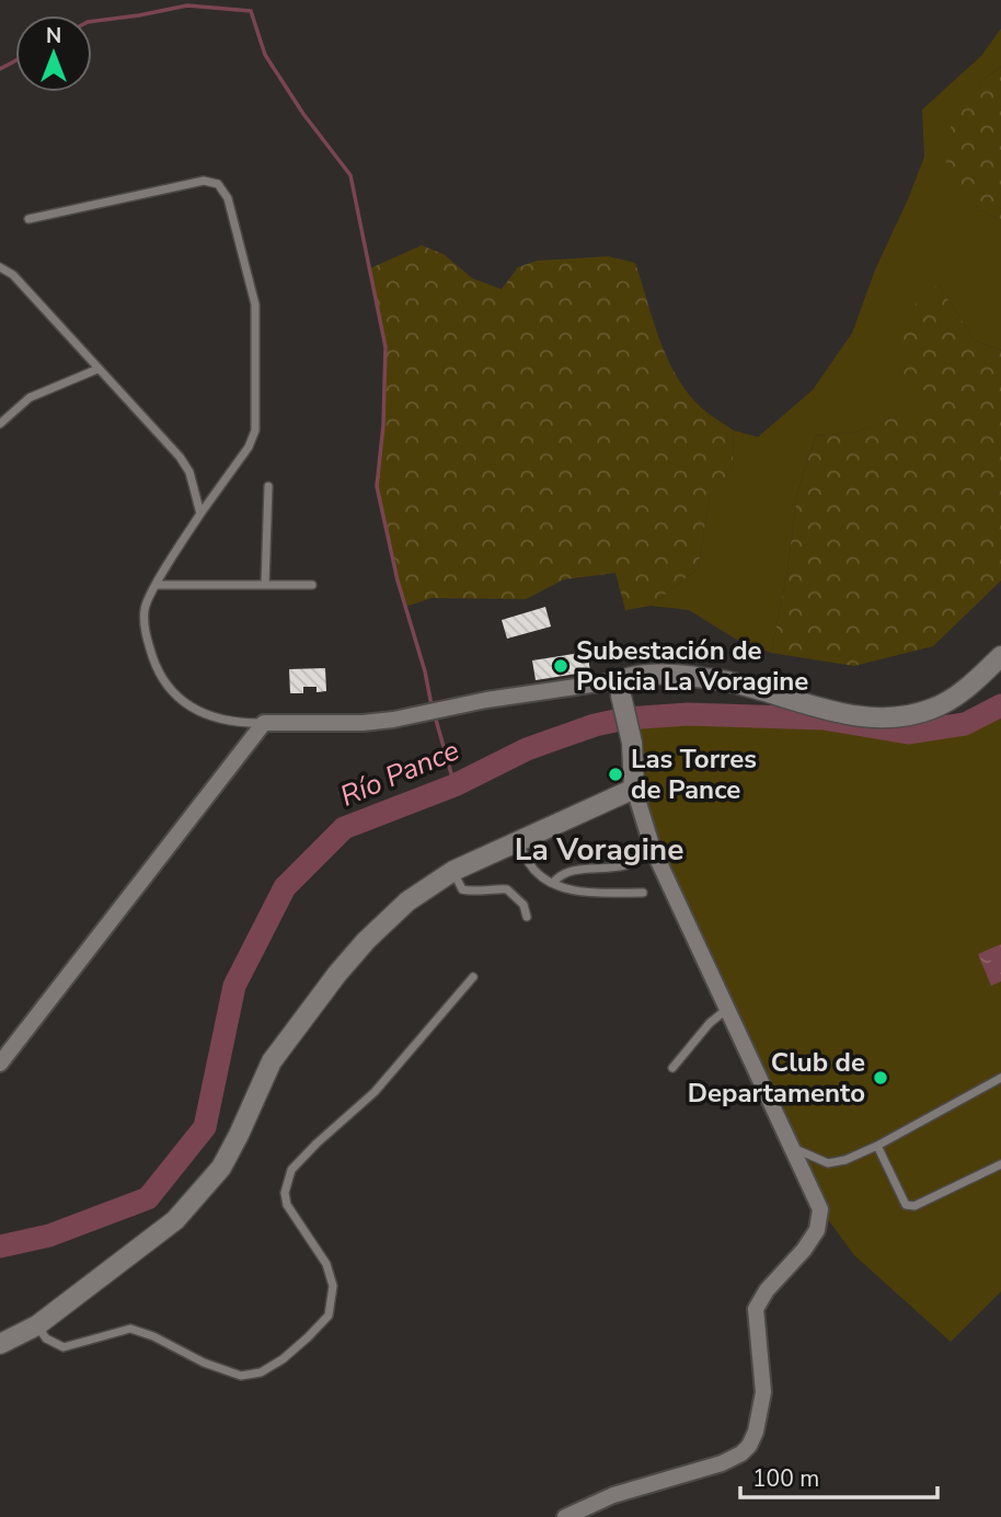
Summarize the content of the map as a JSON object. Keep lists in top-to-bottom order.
{
  "districts": ["La Voragine"],
  "water": ["Río Pance"],
  "places": ["Subestación de Policia La Voragine", "Las Torres de Pance", "Club de Departamento"],
  "scale_bar": "100 m",
  "north": "top"
}
